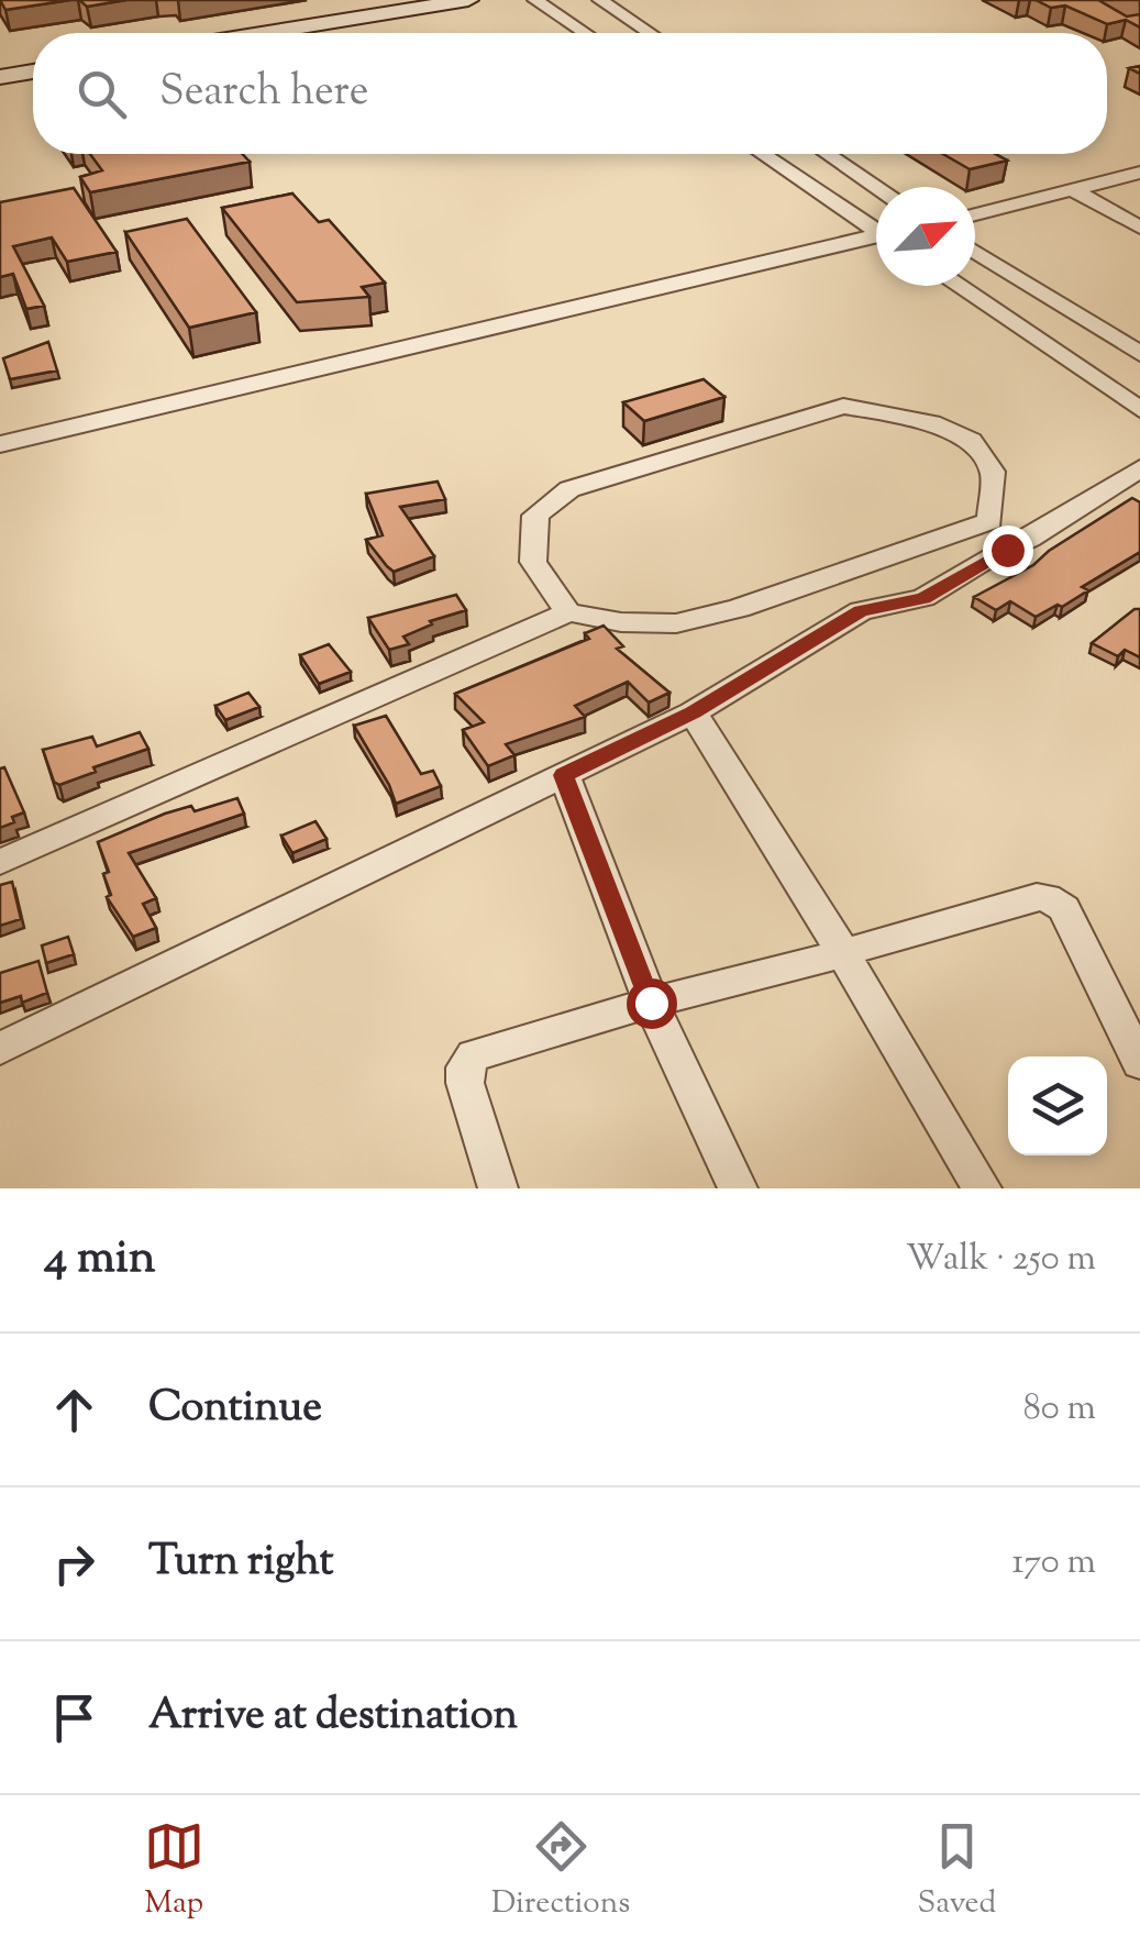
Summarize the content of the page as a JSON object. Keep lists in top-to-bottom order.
{
  "north": "top right",
  "page": {
    "search": "Search here",
    "heading": ["4 min", "Walk · 250 m"],
    "list": [
      ["Continue", "80 m"],
      ["Turn right", "170 m"],
      "Arrive at destination"
    ],
    "nav": ["Map", "Directions", "Saved"]
  }
}
